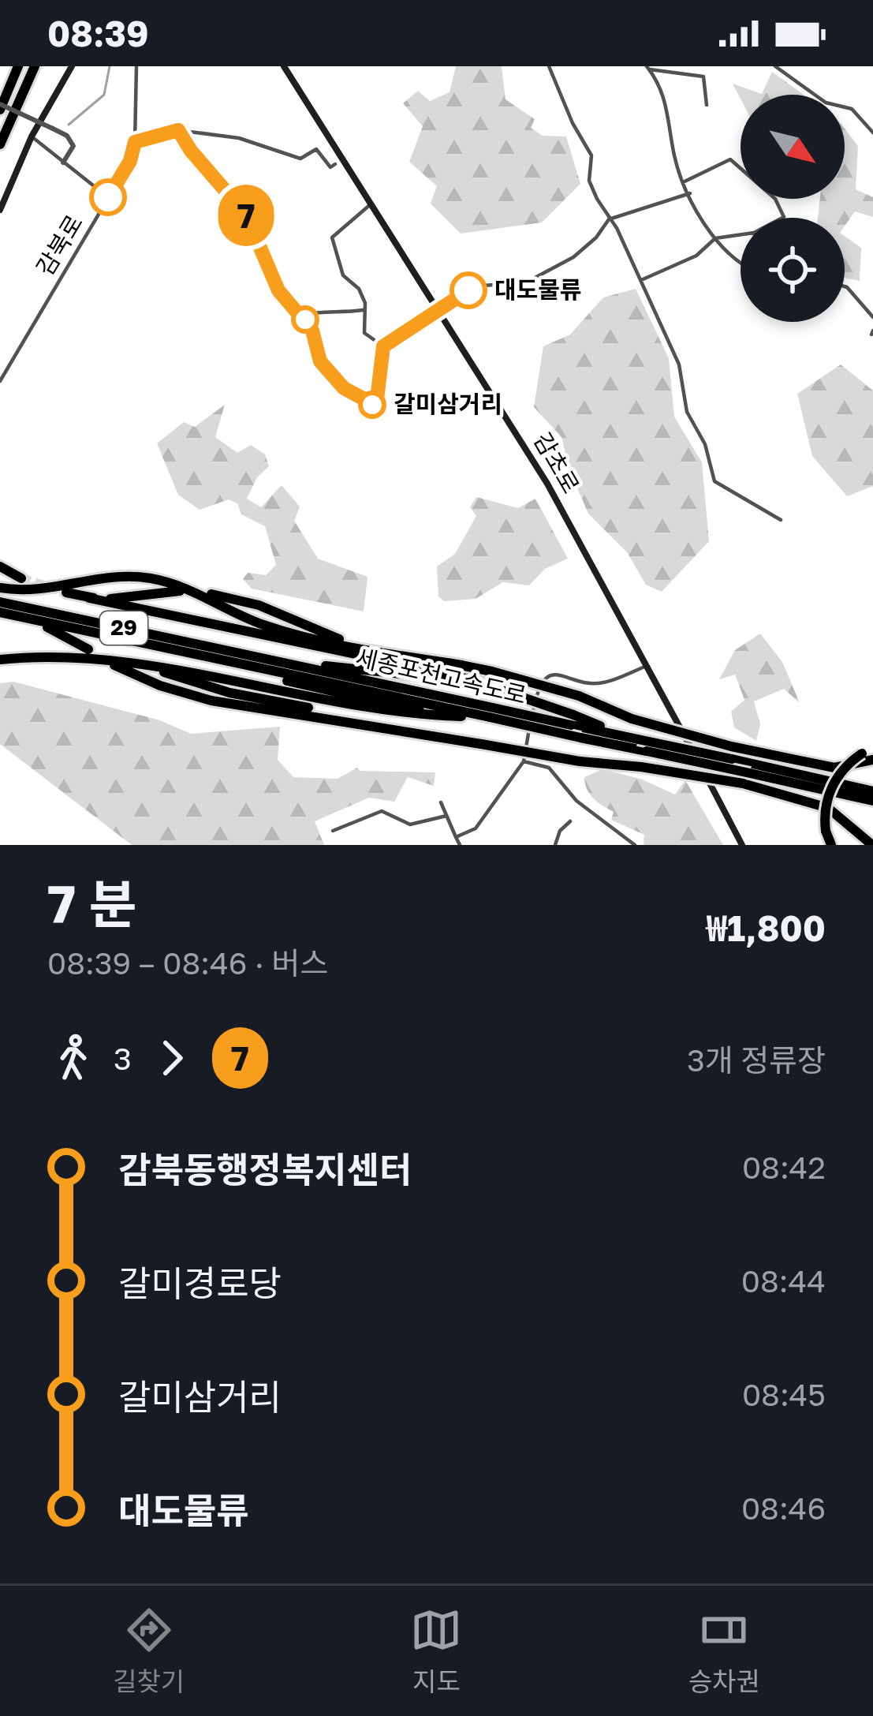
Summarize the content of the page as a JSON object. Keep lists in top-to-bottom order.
{
  "streets": {
    "highway": ["29", "세종포천고속도로"],
    "main road": ["감초로"],
    "street": ["감북로"]
  },
  "places": ["대도물류", "갈미삼거리"],
  "lines": ["bus line 7"],
  "north": "bottom right",
  "page": {
    "status": "08:39",
    "on_map": "7",
    "heading": ["7 분", "08:39 – 08:46 · 버스", "₩1,800"],
    "legs": ["3", "7", "3개 정류장"],
    "list": [
      {
        "name": "감북동행정복지센터",
        "value": "08:42"
      },
      {
        "name": "갈미경로당",
        "value": "08:44"
      },
      {
        "name": "갈미삼거리",
        "value": "08:45"
      },
      {
        "name": "대도물류",
        "value": "08:46"
      }
    ],
    "tabs": ["길찾기", "지도", "승차권"]
  }
}
